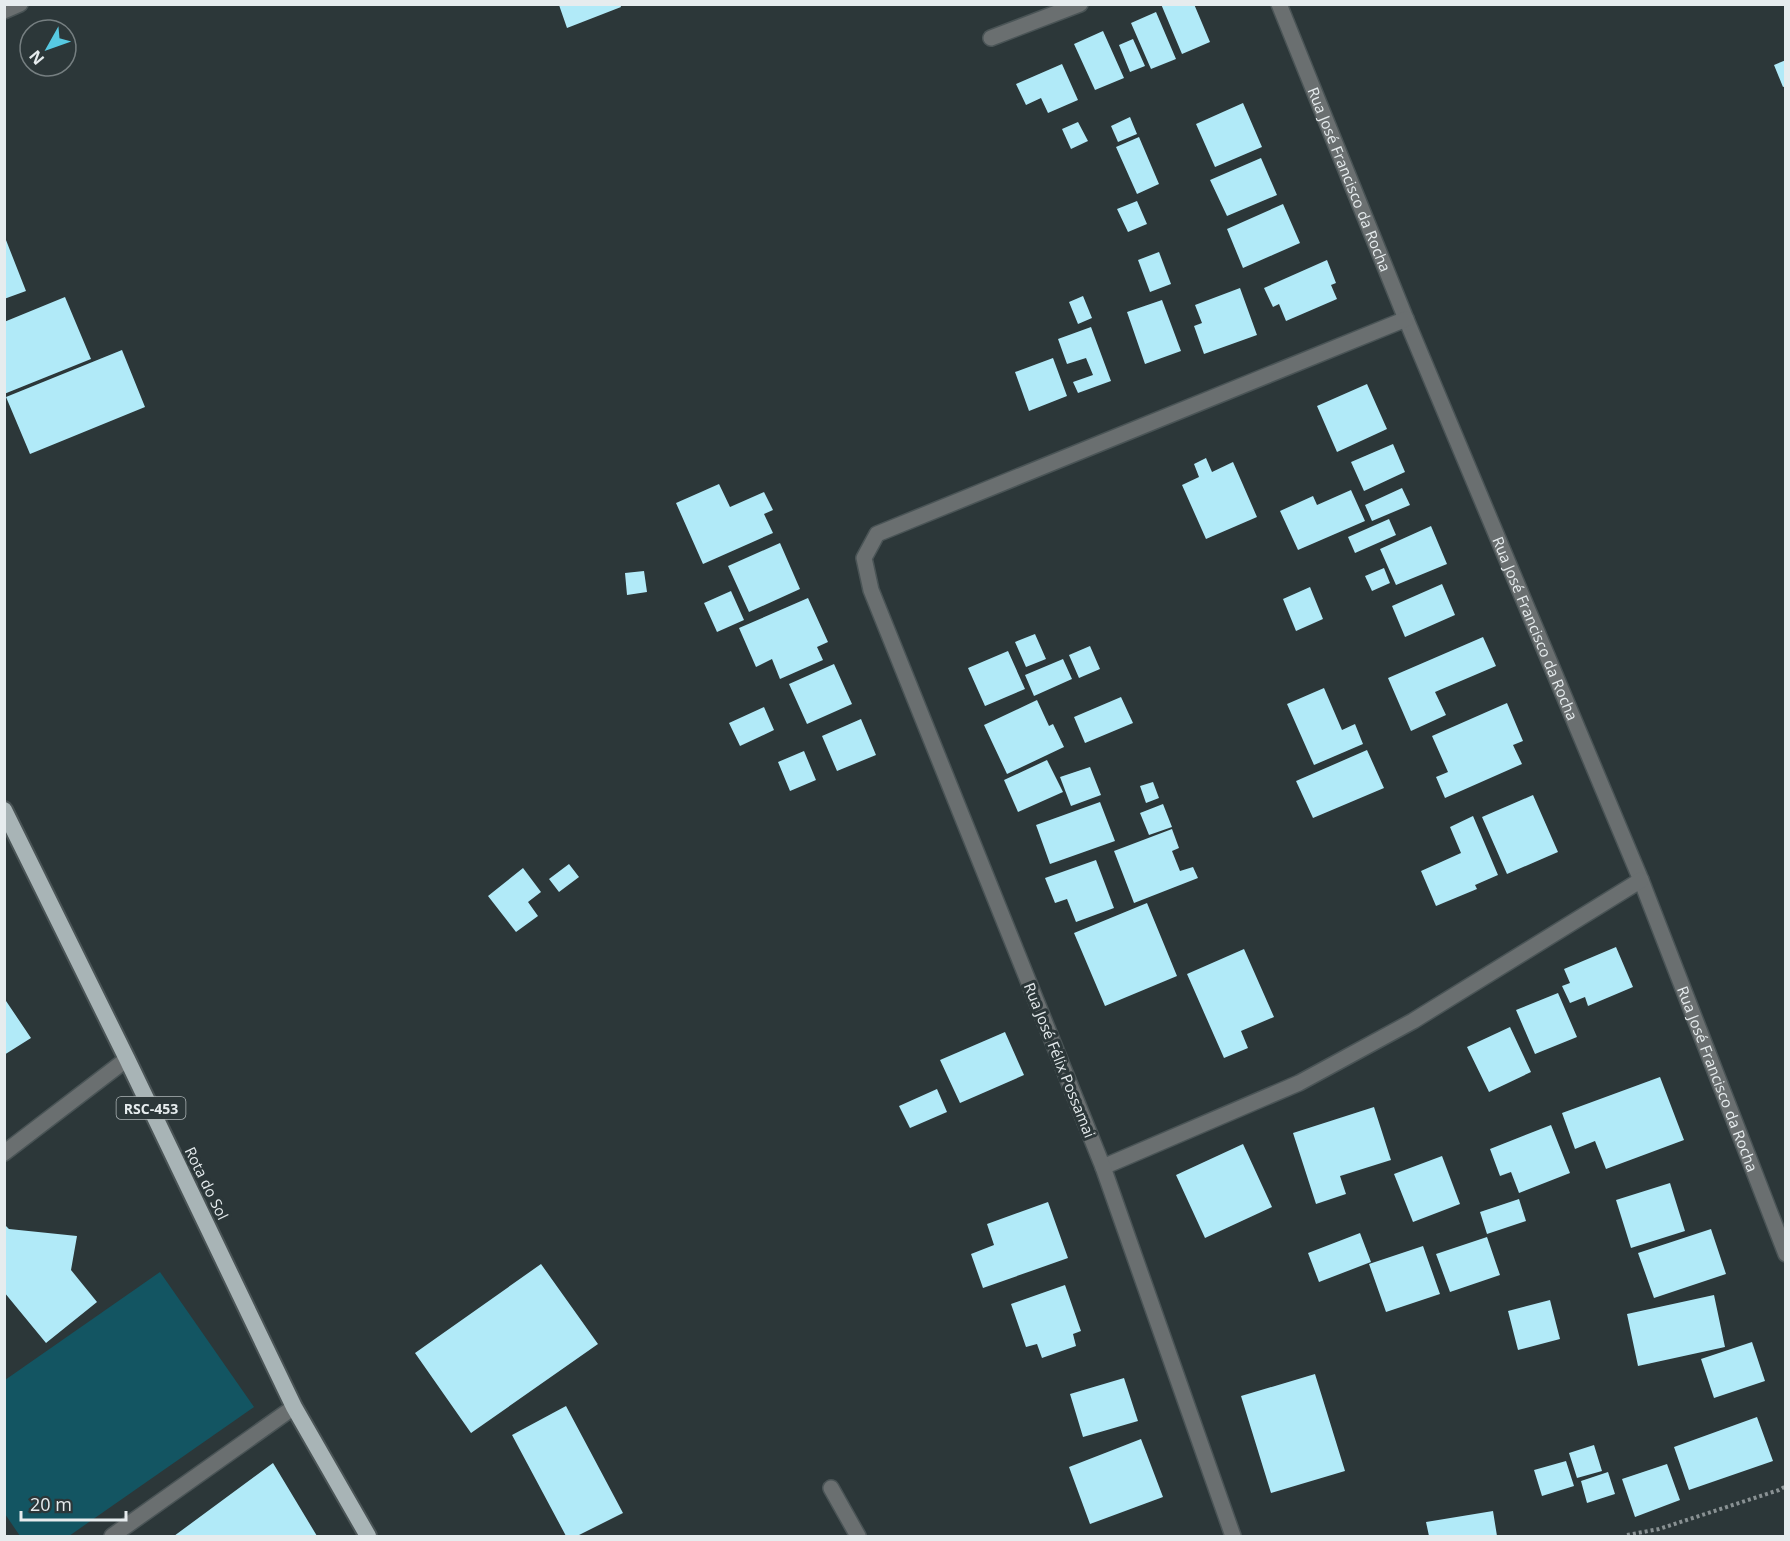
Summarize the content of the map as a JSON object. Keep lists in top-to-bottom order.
{
  "streets": {
    "highway": ["RSC-453", "Rota do Sol"],
    "street": ["Rua José Francisco da Rocha", "Rua José Félix Possamai"]
  },
  "crossings": [
    ["Rua José Francisco da Rocha", "Rua José Félix Possamai"]
  ],
  "scale_bar": "20 m",
  "north": "bottom left"
}
